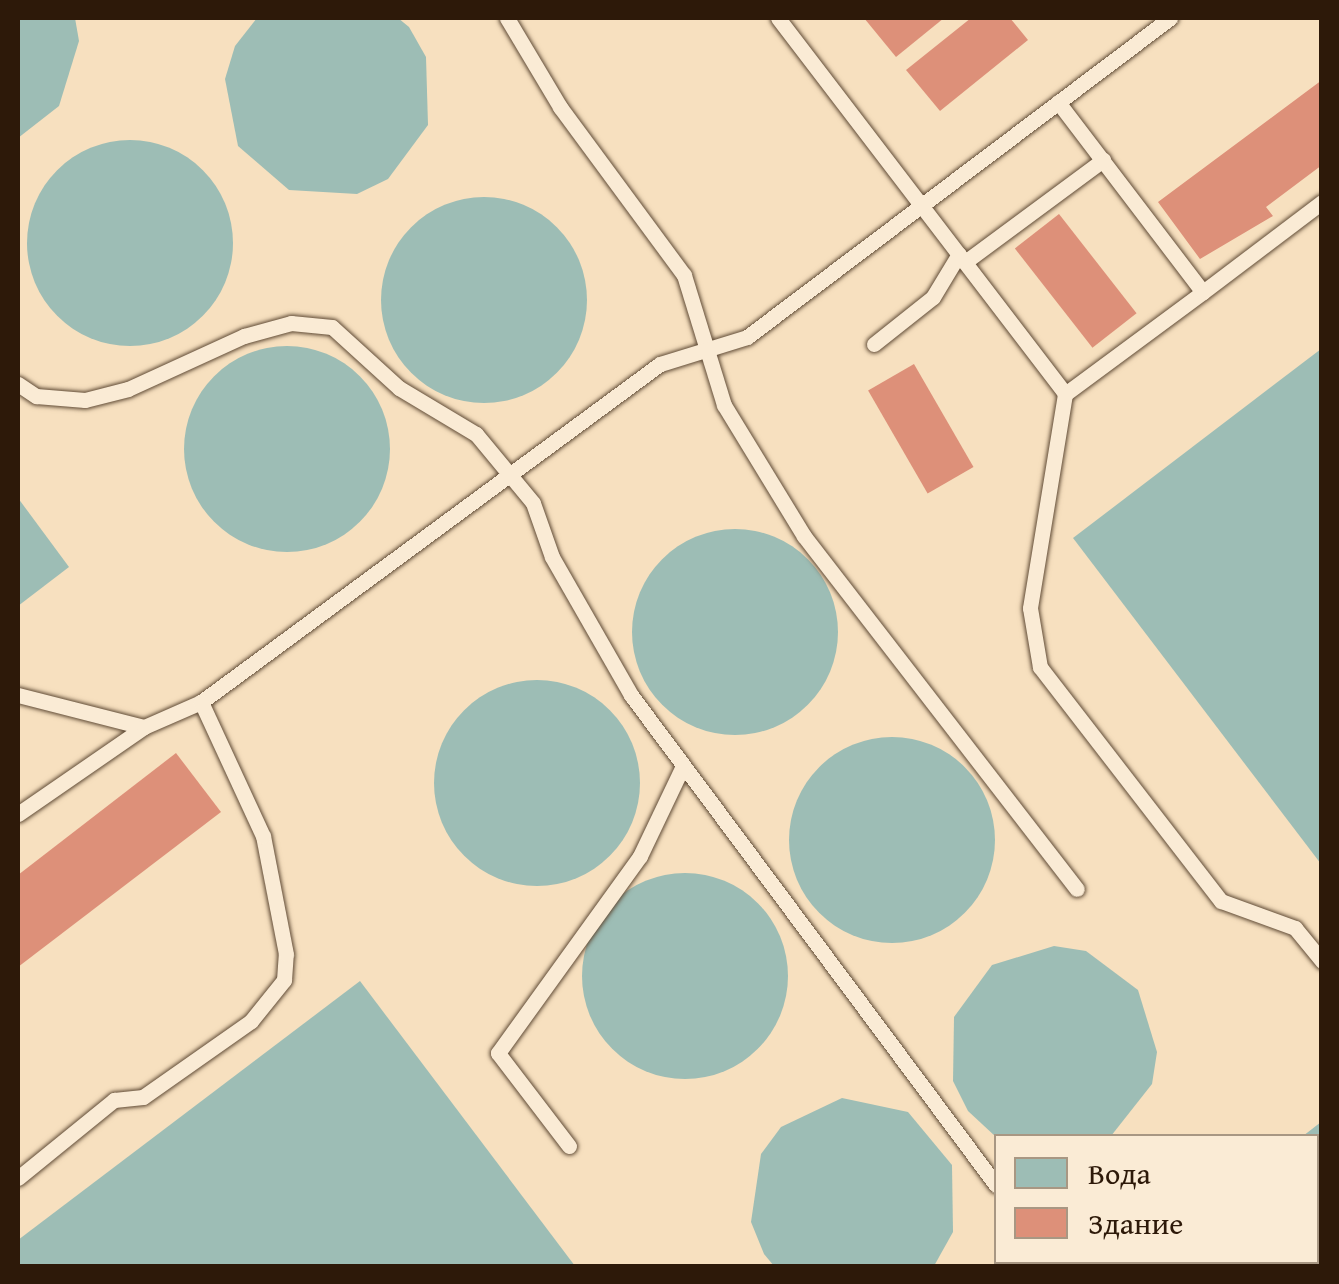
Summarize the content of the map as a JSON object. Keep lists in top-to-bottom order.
{
  "legend": ["Вода", "Здание"]
}
